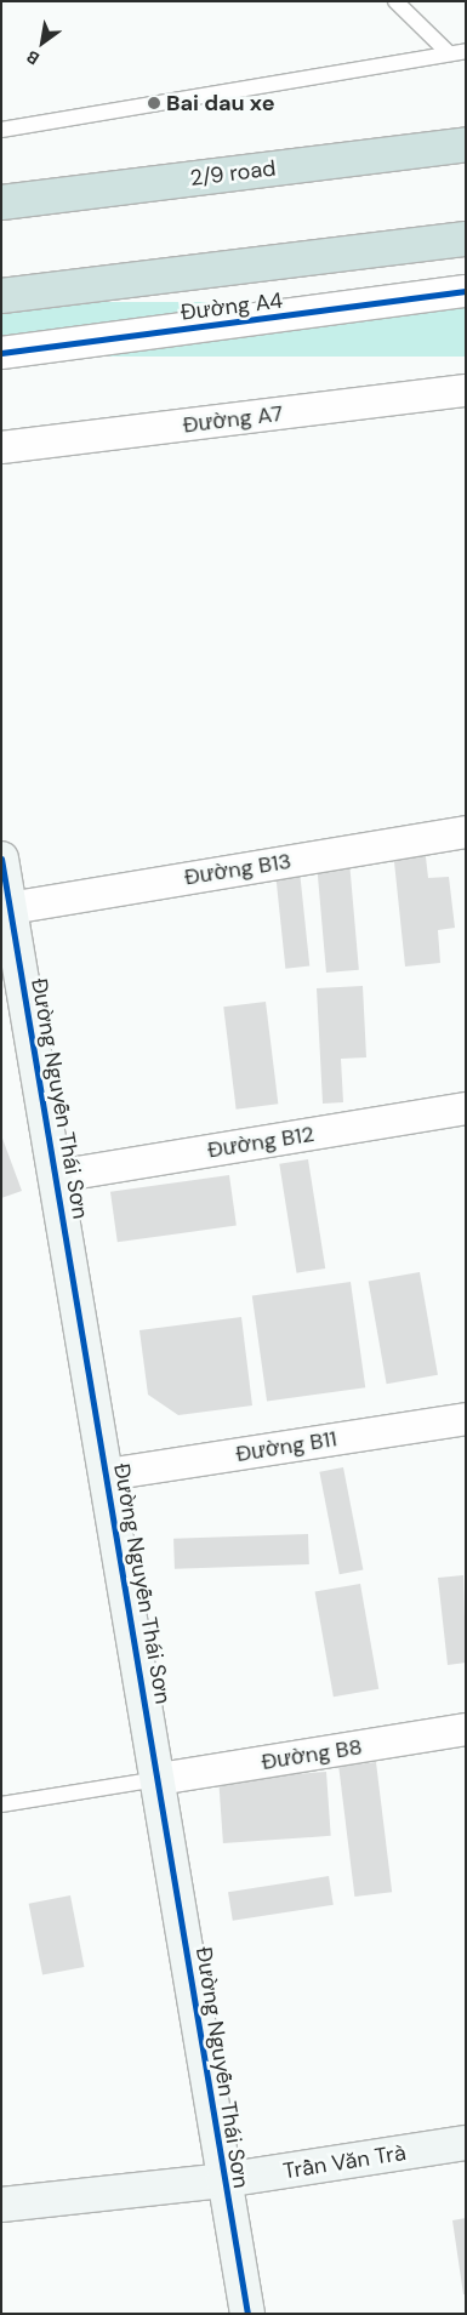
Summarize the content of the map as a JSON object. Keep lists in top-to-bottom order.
{
  "streets": {
    "highway": ["2/9 road"],
    "street": [
      "Đường A4",
      "Đường A7",
      "Đường B13",
      "Đường Nguyễn Thái Sơn",
      "Đường B12",
      "Đường B11",
      "Đường B8",
      "Trần Văn Trà"
    ]
  },
  "crossings": [
    ["Đường B13", "Đường Nguyễn Thái Sơn"],
    ["Đường Nguyễn Thái Sơn", "Đường B12"],
    ["Đường Nguyễn Thái Sơn", "Đường B11"],
    ["Đường Nguyễn Thái Sơn", "Đường B8"],
    ["Đường Nguyễn Thái Sơn", "Trần Văn Trà"]
  ],
  "places": ["Bai dau xe"],
  "north": "bottom left"
}
